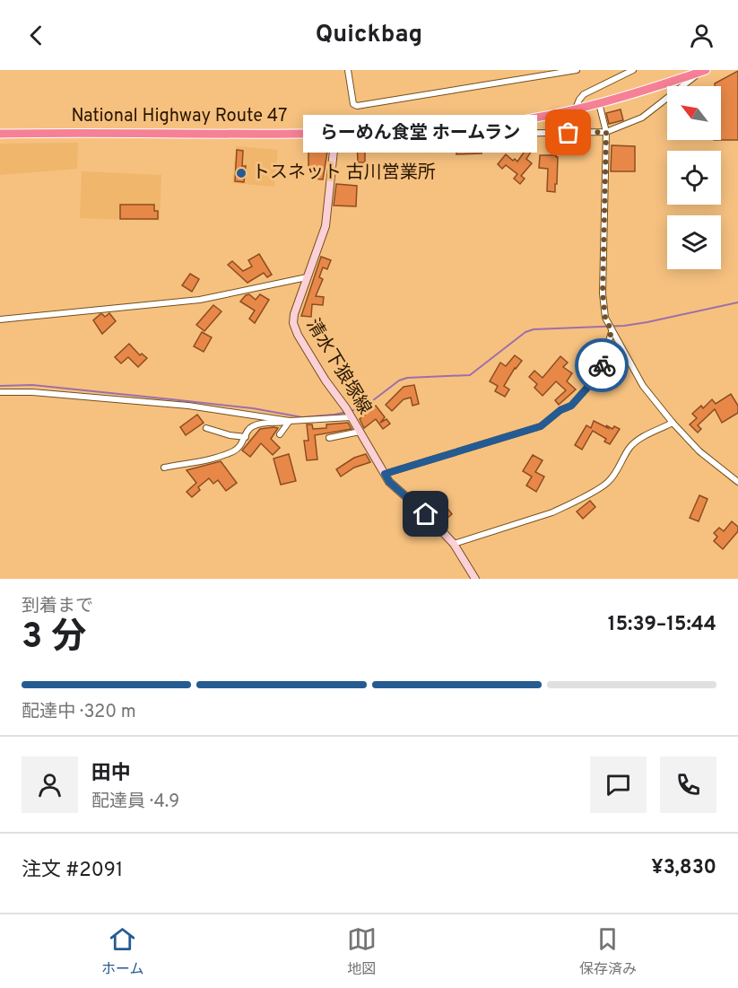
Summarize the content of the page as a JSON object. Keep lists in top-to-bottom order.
{
  "streets": {
    "highway": ["National Highway Route 47"],
    "main road": ["清水下狼塚線"]
  },
  "crossings": [
    ["National Highway Route 47", "清水下狼塚線"]
  ],
  "places": ["らーめん食堂 ホームラン", "トスネット 古川営業所"],
  "north": "top left",
  "page": {
    "header": "Quickbag",
    "bubble": "らーめん食堂 ホームラン",
    "heading": ["3 分", "到着まで", "15:39–15:44"],
    "panel": [
      "田中",
      "配達員 · 4.9",
      "注文 #2091",
      "¥3,830"
    ],
    "bar": "配達中 · 320 m",
    "tabs": ["ホーム", "地図", "保存済み"]
  }
}
